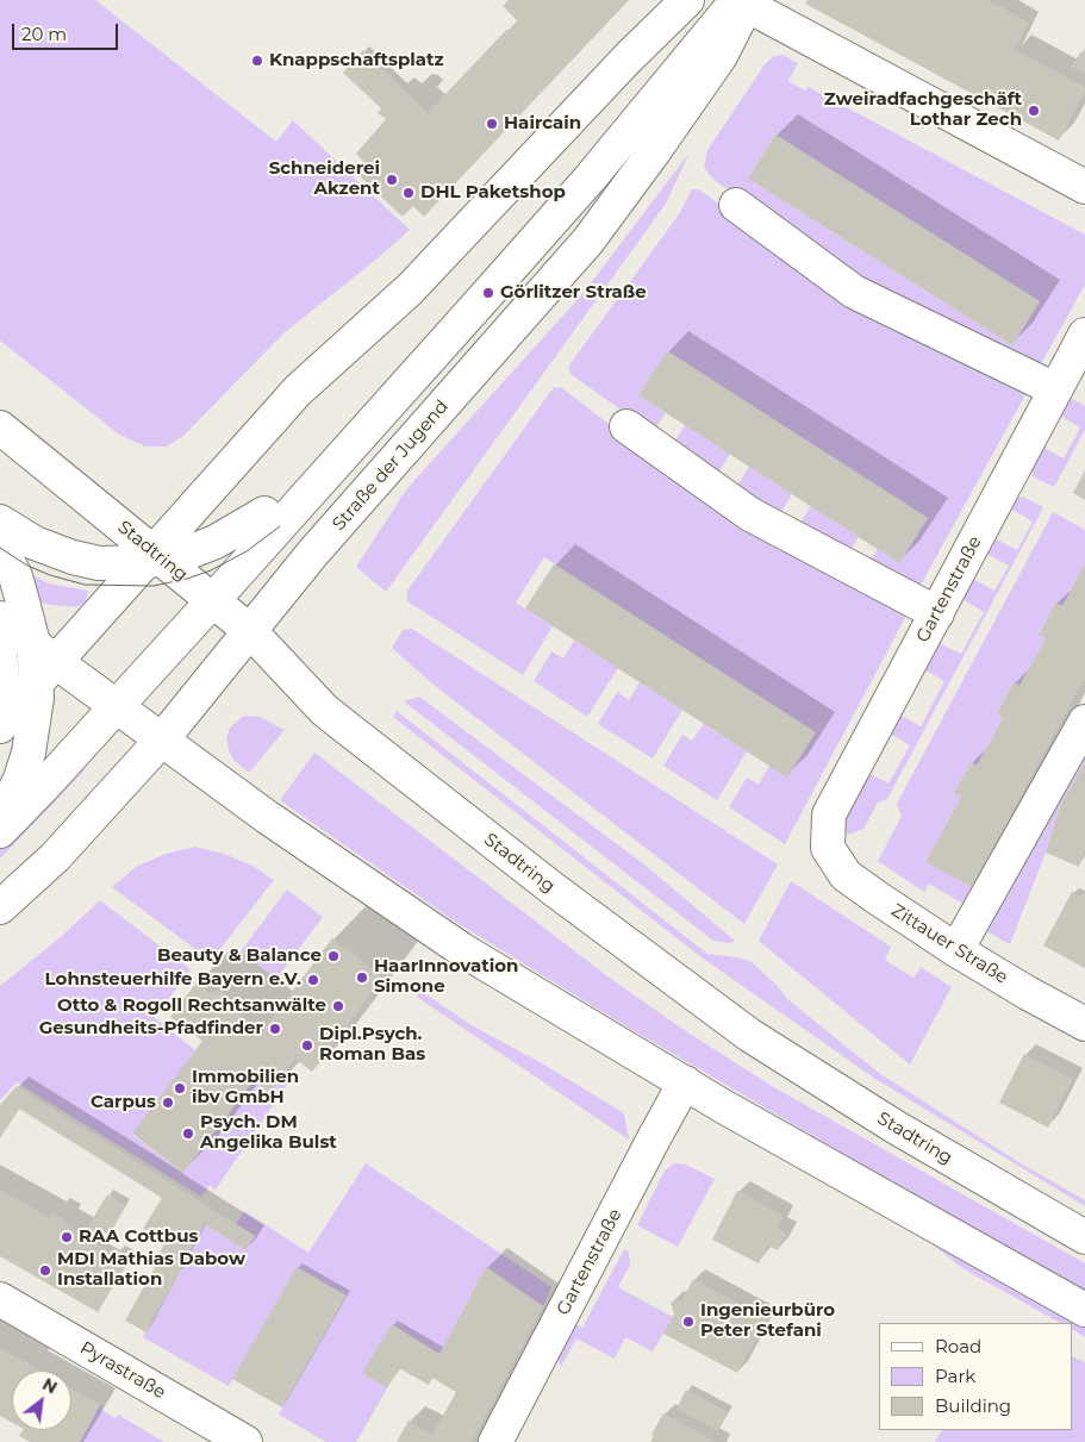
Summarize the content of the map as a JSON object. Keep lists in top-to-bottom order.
{
  "streets": {
    "main road": [
      "Straße der Jugend",
      "Stadtring",
      "Gartenstraße",
      "Zittauer Straße",
      "Pyrastraße"
    ]
  },
  "crossings": [
    ["Straße der Jugend", "Stadtring"],
    ["Gartenstraße", "Zittauer Straße"]
  ],
  "places": [
    "Knappschaftsplatz",
    "Zweiradfachgeschäft Lothar Zech",
    "Haircain",
    "Schneiderei Akzent",
    "DHL Paketshop",
    "Görlitzer Straße",
    "Beauty & Balance",
    "HaarInnovation Simone",
    "Lohnsteuerhilfe Bayern e.V.",
    "Otto & Rogoll Rechtsanwälte",
    "Gesundheits-Pfadfinder",
    "Dipl.Psych. Roman Bas",
    "Immobilien ibv GmbH",
    "Carpus",
    "Psych. DM Angelika Bulst",
    "RAA Cottbus",
    "MDI Mathias Dabow Installation",
    "Ingenieurbüro Peter Stefani"
  ],
  "legend": ["Road", "Park", "Building"],
  "scale_bar": "20 m",
  "north": "top right"
}
